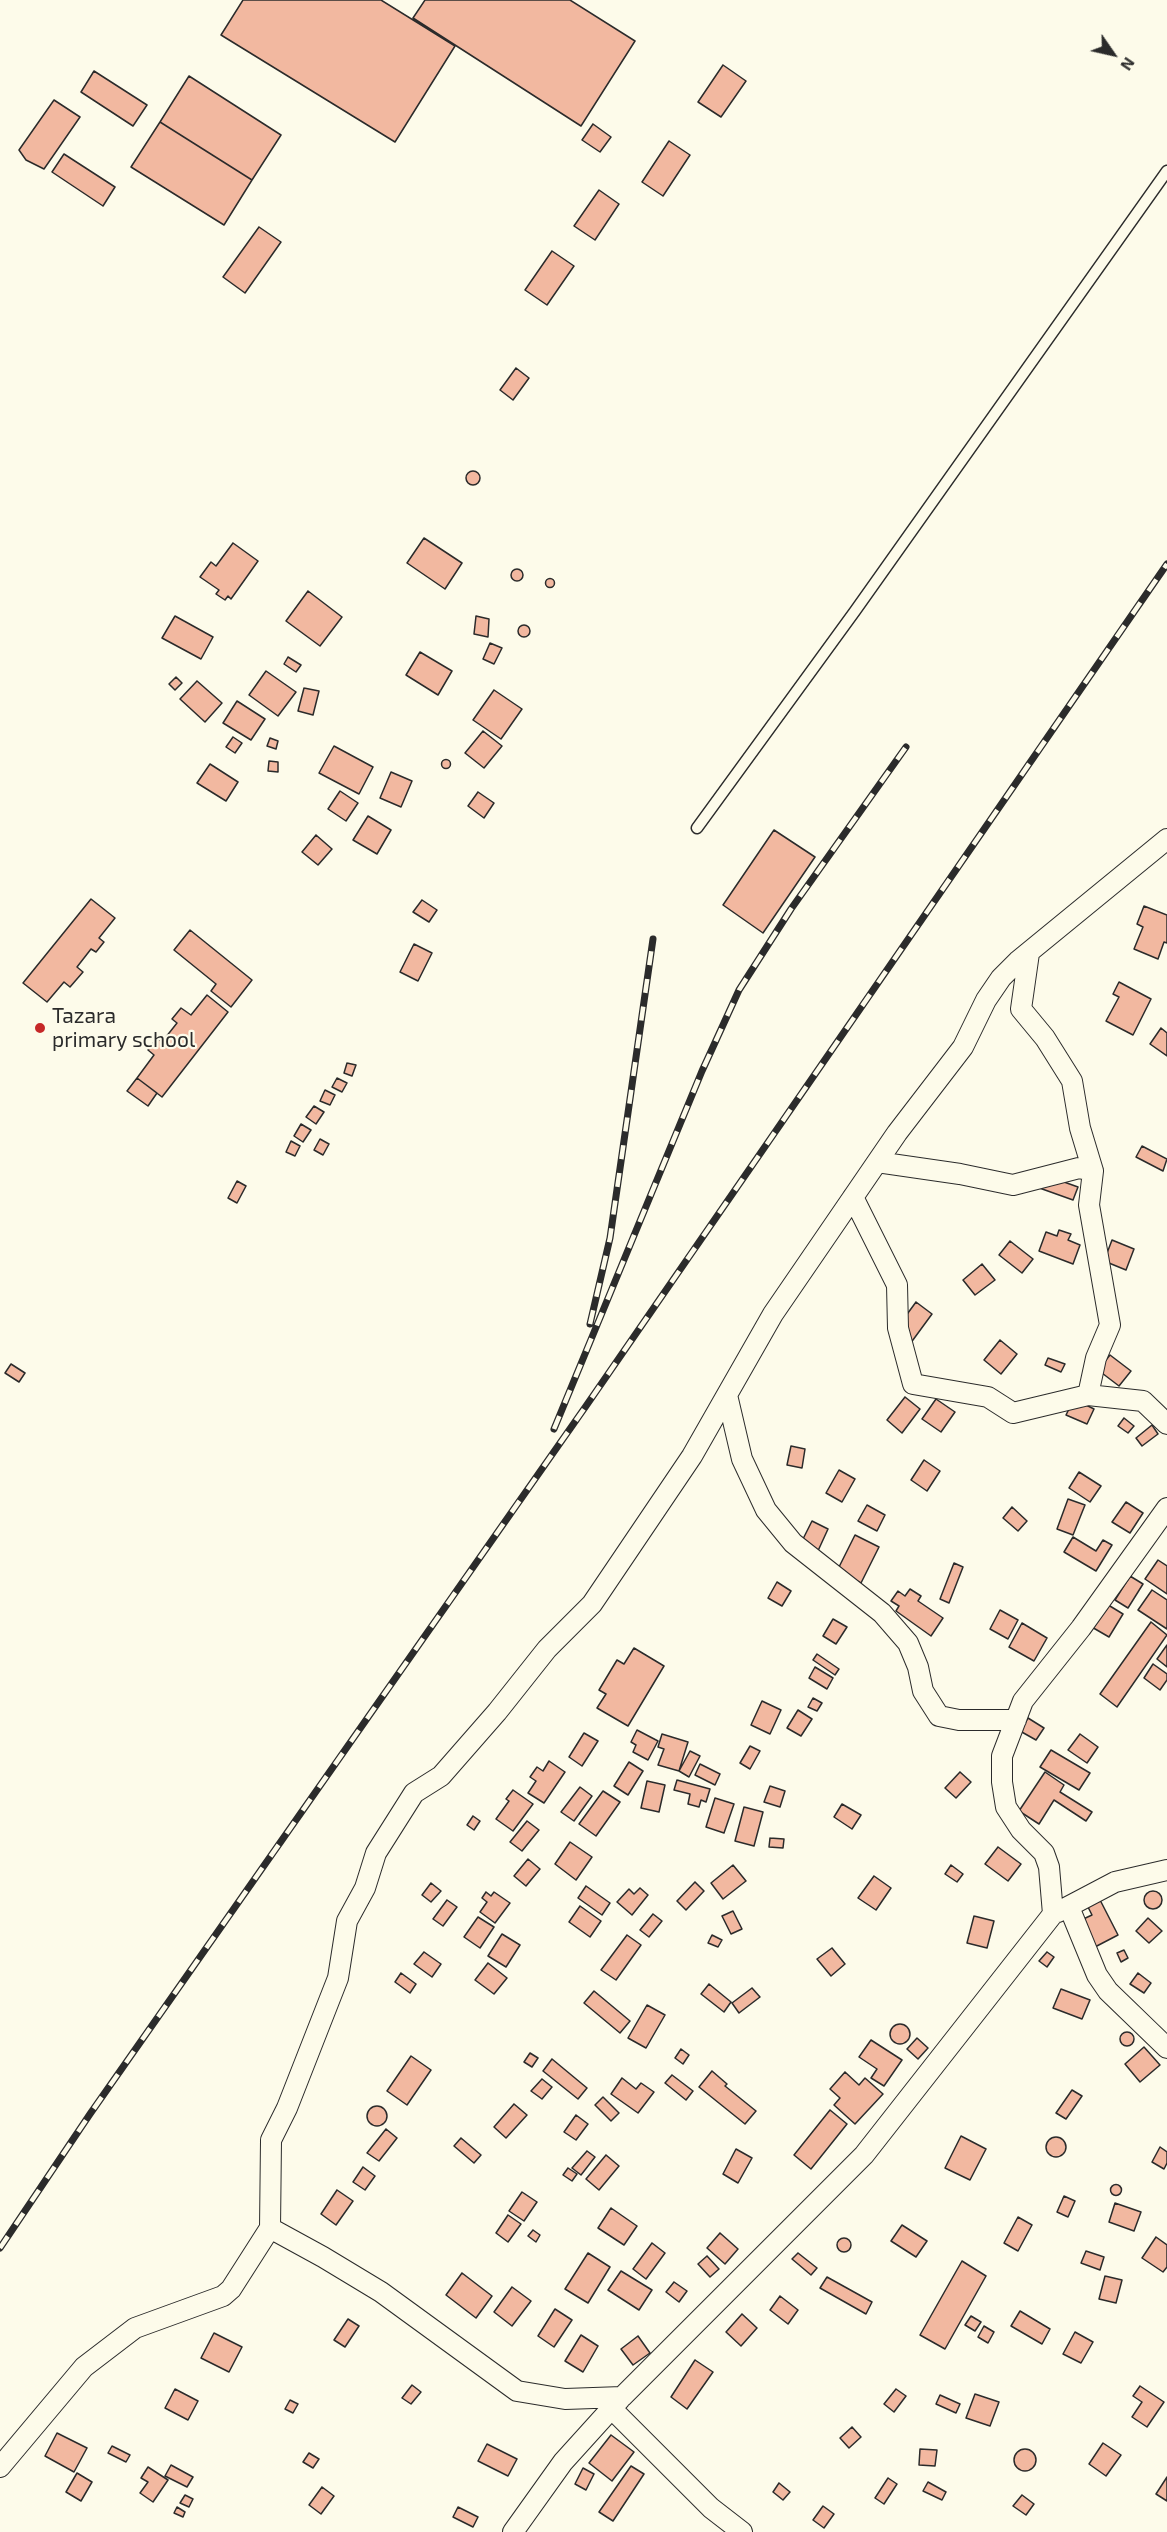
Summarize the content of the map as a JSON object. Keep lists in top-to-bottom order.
{
  "places": ["Tazara primary school"],
  "north": "bottom right"
}
